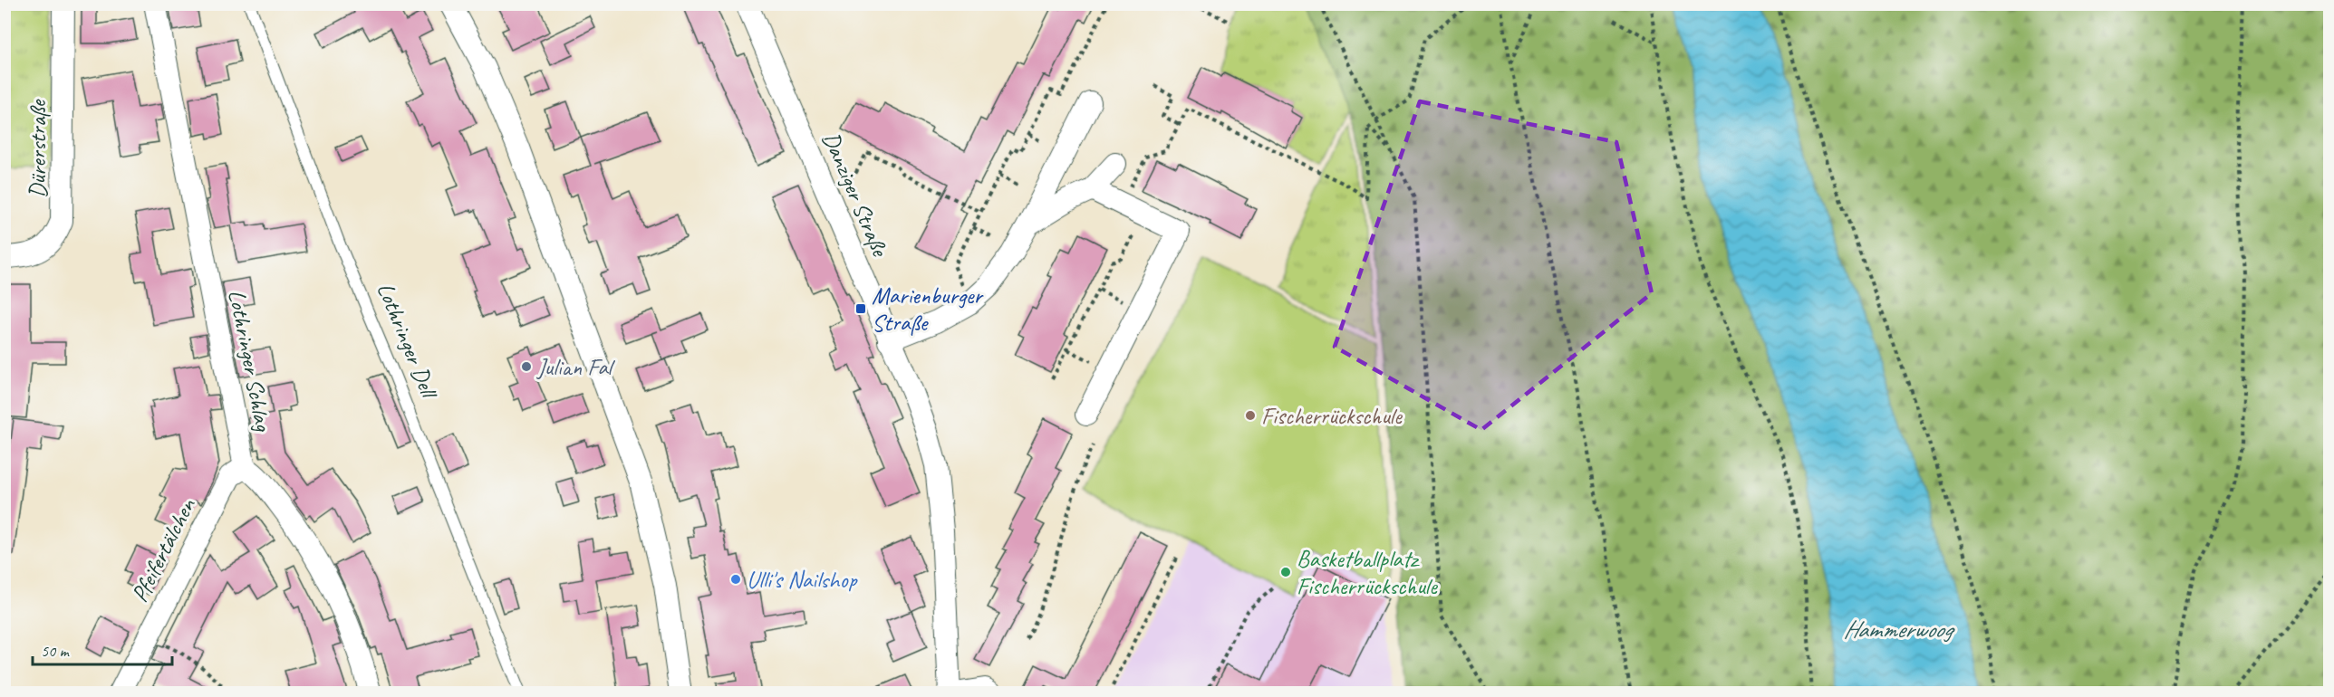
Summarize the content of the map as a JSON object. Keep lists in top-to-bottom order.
{
  "streets": {
    "street": [
      "Dürerstraße",
      "Danziger Straße",
      "Lothringer Schlag",
      "Pfeifertälchen"
    ],
    "lane": ["Lothringer Dell"]
  },
  "crossings": [
    ["Lothringer Schlag", "Pfeifertälchen"]
  ],
  "water": ["Hammerwoog"],
  "places": {
    "transit": ["Marienburger Straße"],
    "other": [
      "Julian Fal",
      "Fischerrückschule",
      "Basketballplatz Fischerrückschule",
      "Ulli's Nailshop"
    ]
  },
  "scale_bar": "50 m"
}
